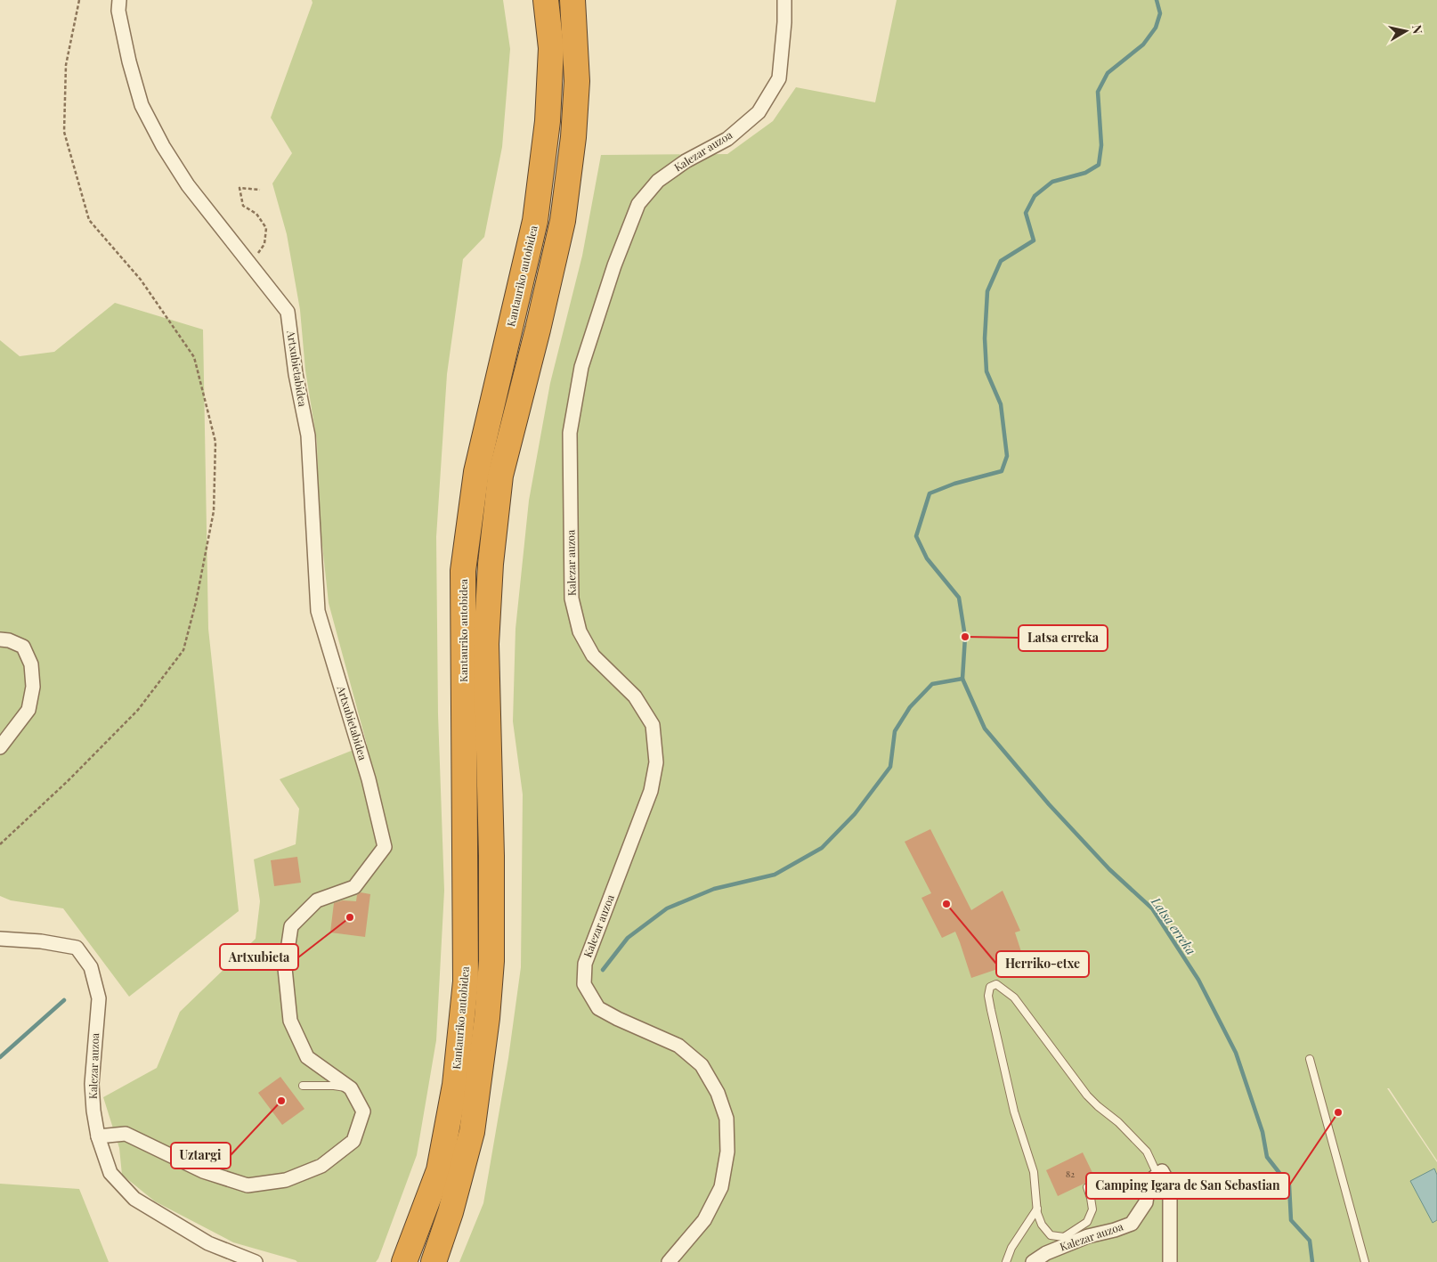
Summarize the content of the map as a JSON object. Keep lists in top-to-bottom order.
{
  "streets": {
    "highway": ["Kantauriko autobidea"],
    "street": ["Kalezar auzoa", "Artxubietabidea"]
  },
  "crossings": [
    ["Kalezar auzoa", "Artxubietabidea"]
  ],
  "water": ["Latsa erreka"],
  "places": [
    "Latsa erreka",
    "Herriko-etxe",
    "Artxubieta",
    "Uztargi",
    "Camping Igara de San Sebastian"
  ],
  "house_numbers": ["82"],
  "north": "right"
}
